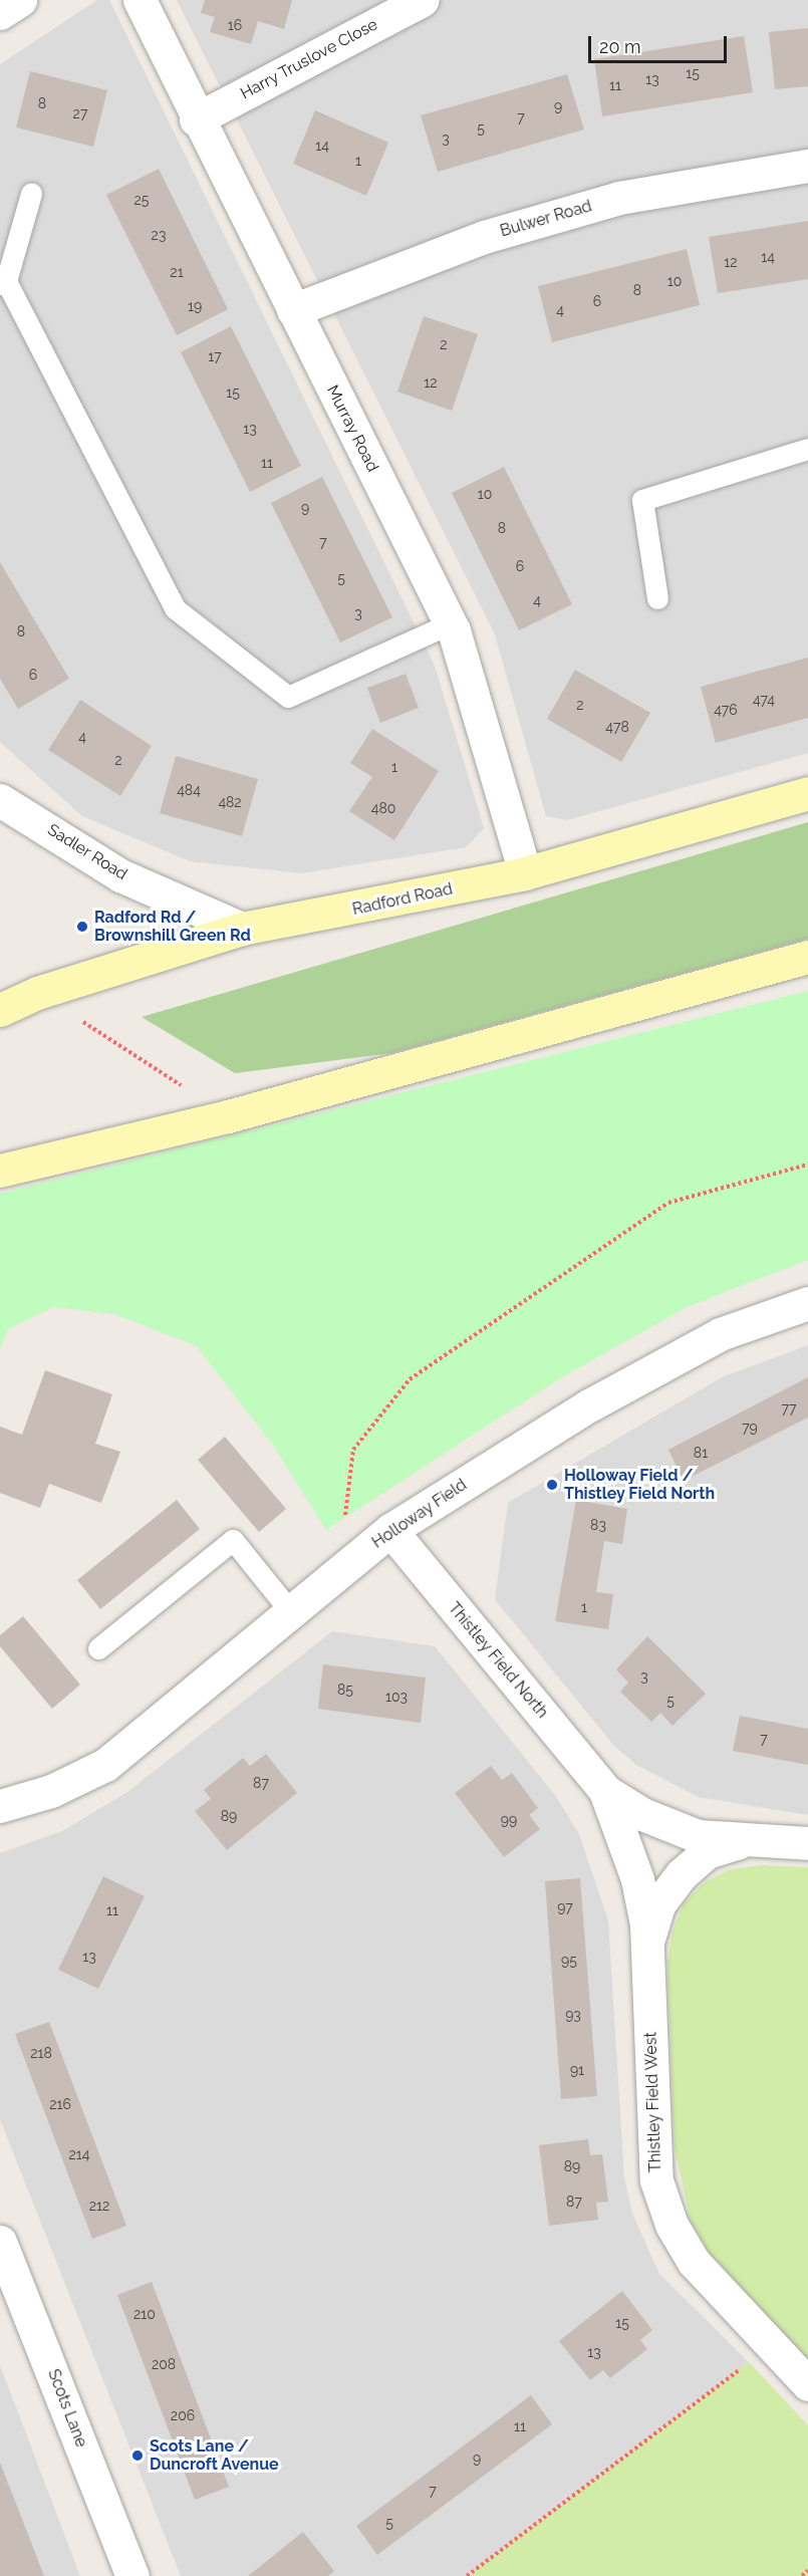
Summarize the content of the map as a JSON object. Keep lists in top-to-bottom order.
{
  "streets": {
    "main road": ["Radford Road"],
    "street": [
      "Harry Truslove Close",
      "Bulwer Road",
      "Murray Road",
      "Sadler Road",
      "Holloway Field",
      "Thistley Field North",
      "Thistley Field West",
      "Scots Lane"
    ]
  },
  "crossings": [
    ["Harry Truslove Close", "Murray Road"],
    ["Bulwer Road", "Murray Road"],
    ["Murray Road", "Radford Road"],
    ["Sadler Road", "Radford Road"],
    ["Holloway Field", "Thistley Field North"],
    ["Thistley Field North", "Thistley Field West"]
  ],
  "places": ["Radford Rd / Brownshill Green Rd", "Holloway Field / Thistley Field North", "Scots Lane / Duncroft Avenue"],
  "house_numbers": [
    "16",
    "15",
    "13",
    "11",
    "8",
    "9",
    "27",
    "7",
    "5",
    "3",
    "14",
    "1",
    "25",
    "23",
    "14",
    "12",
    "21",
    "10",
    "8",
    "6",
    "19",
    "4",
    "2",
    "17",
    "12",
    "15",
    "13",
    "11",
    "10",
    "9",
    "8",
    "7",
    "6",
    "5",
    "4",
    "3",
    "8",
    "6",
    "474",
    "2",
    "476",
    "478",
    "4",
    "2",
    "1",
    "484",
    "482",
    "480",
    "77",
    "79",
    "81",
    "83",
    "1",
    "3",
    "85",
    "103",
    "5",
    "7",
    "87",
    "89",
    "99",
    "97",
    "11",
    "13",
    "95",
    "93",
    "218",
    "91",
    "216",
    "214",
    "89",
    "87",
    "212",
    "210",
    "15",
    "13",
    "208",
    "206",
    "11",
    "9",
    "7",
    "5"
  ],
  "scale_bar": "20 m"
}
